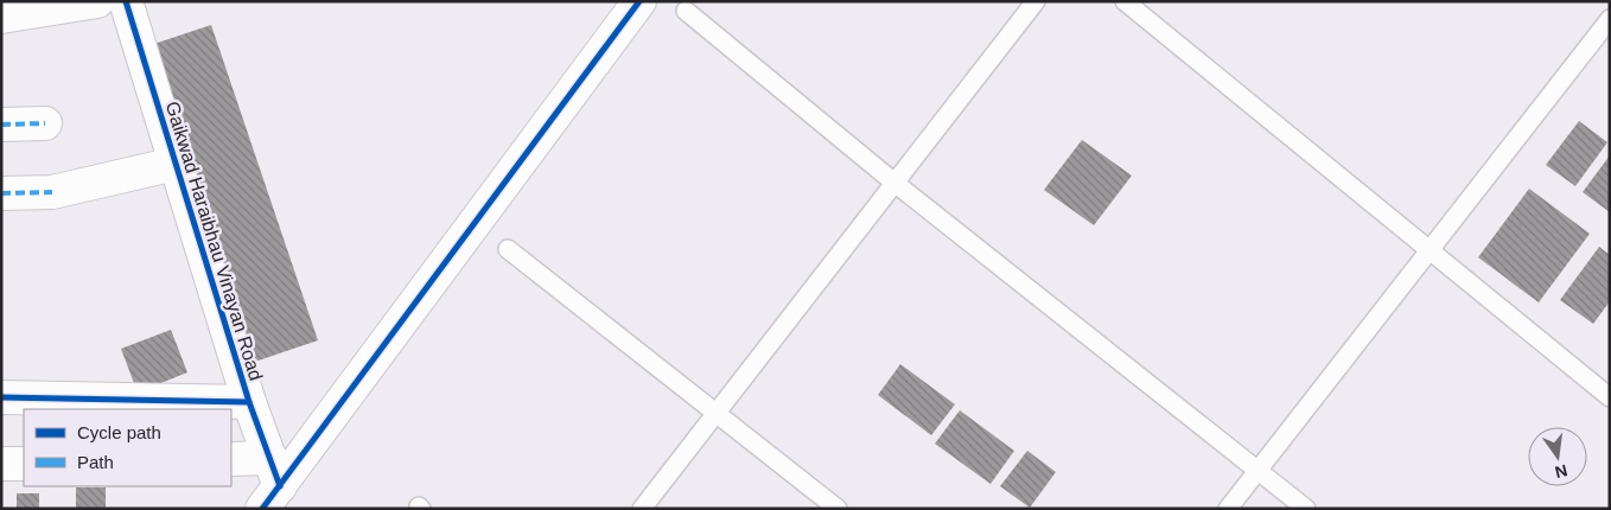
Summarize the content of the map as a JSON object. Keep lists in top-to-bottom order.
{
  "streets": {
    "street": ["Gaikwad Haraibhau Vinayan Road"]
  },
  "legend": ["Cycle path", "Path"],
  "north": "bottom"
}
